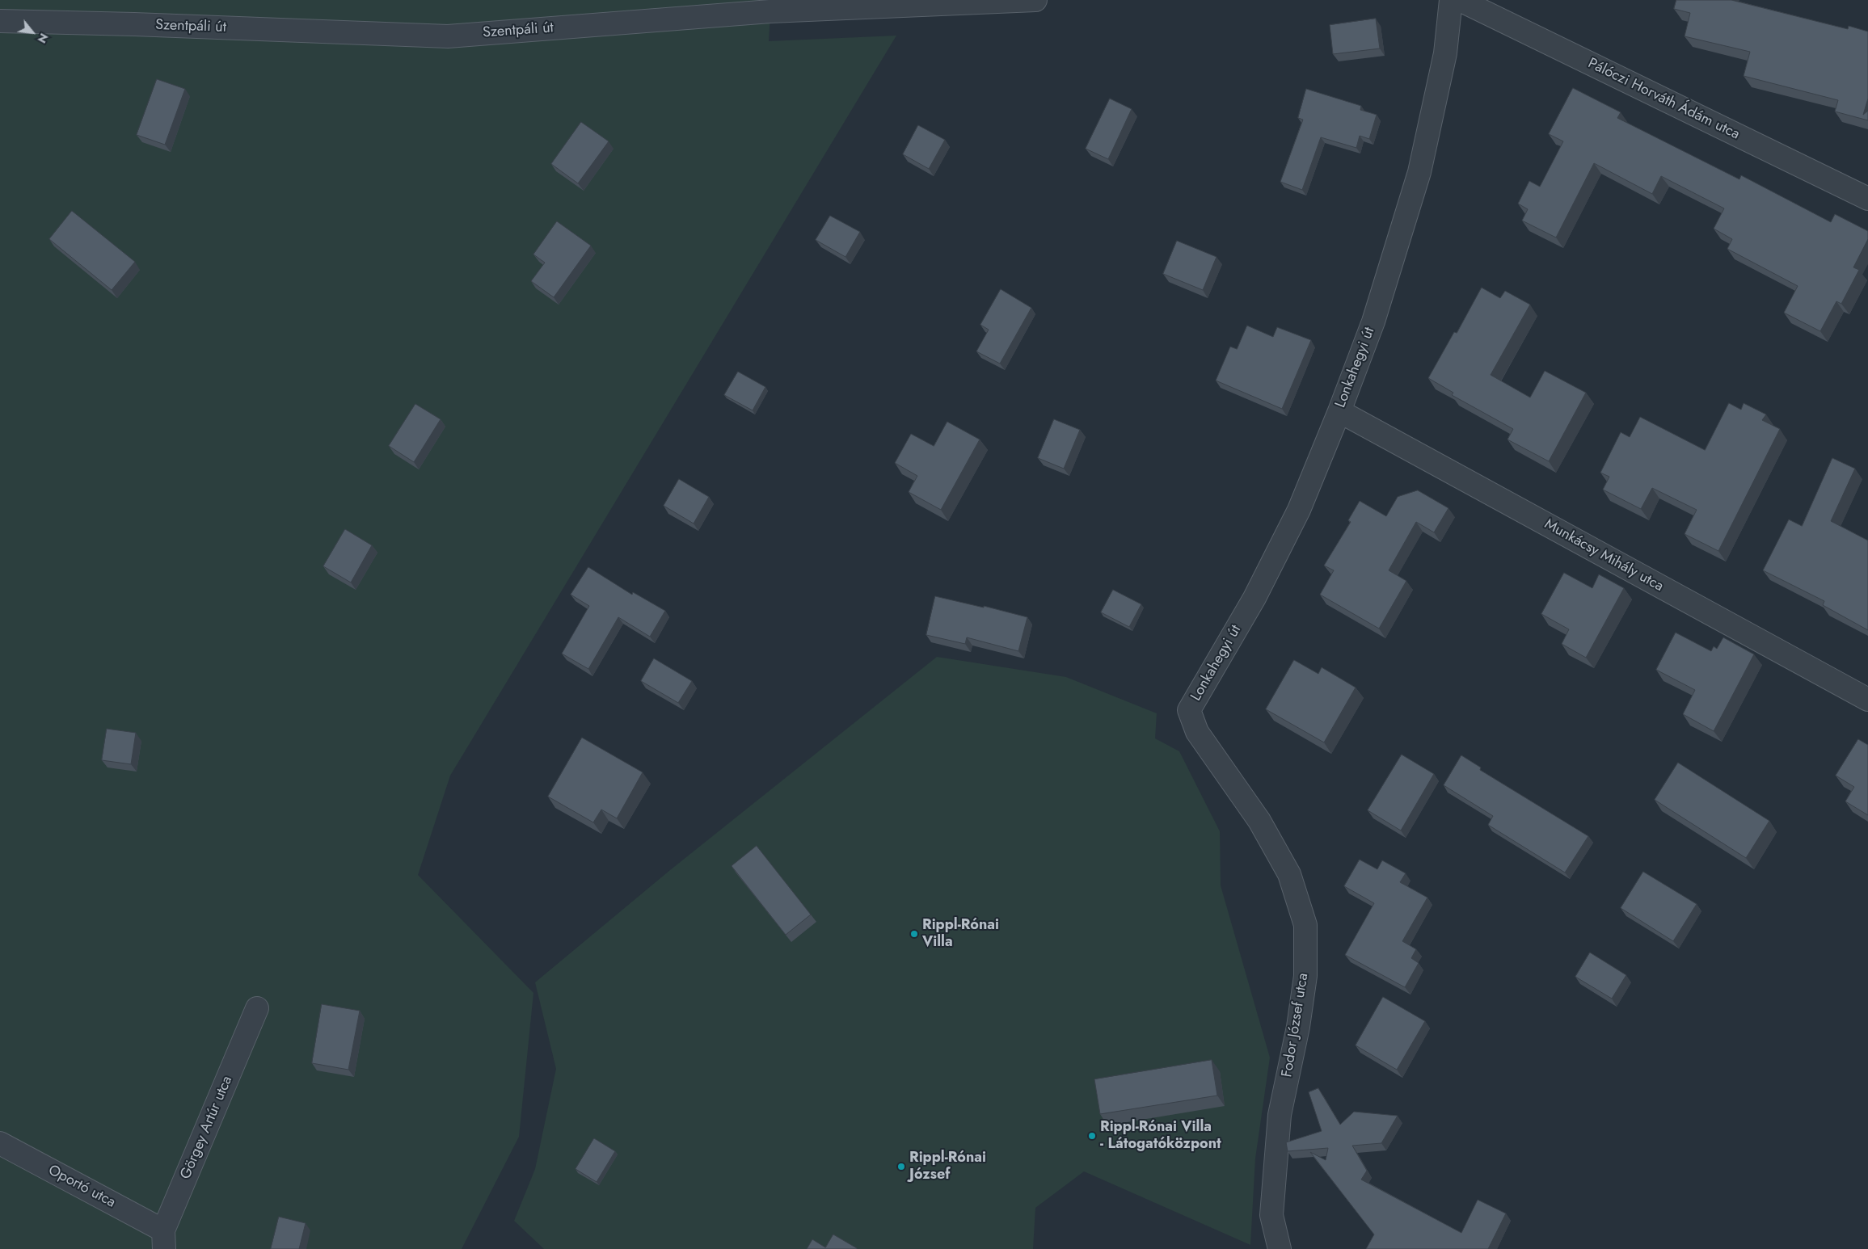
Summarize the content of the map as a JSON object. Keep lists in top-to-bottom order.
{
  "streets": {
    "street": [
      "Szentpáli út",
      "Pálóczi Horváth Ádám utca",
      "Lonkahegyi út",
      "Munkácsy Mihály utca",
      "Fodor József utca",
      "Görgey Artúr utca",
      "Oportó utca"
    ]
  },
  "crossings": [
    ["Lonkahegyi út", "Munkácsy Mihály utca"],
    ["Lonkahegyi út", "Fodor József utca"],
    ["Görgey Artúr utca", "Oportó utca"]
  ],
  "places": ["Rippl-Rónai Villa", "Rippl-Rónai Villa - Látogatóközpont", "Rippl-Rónai József"],
  "north": "bottom right"
}
